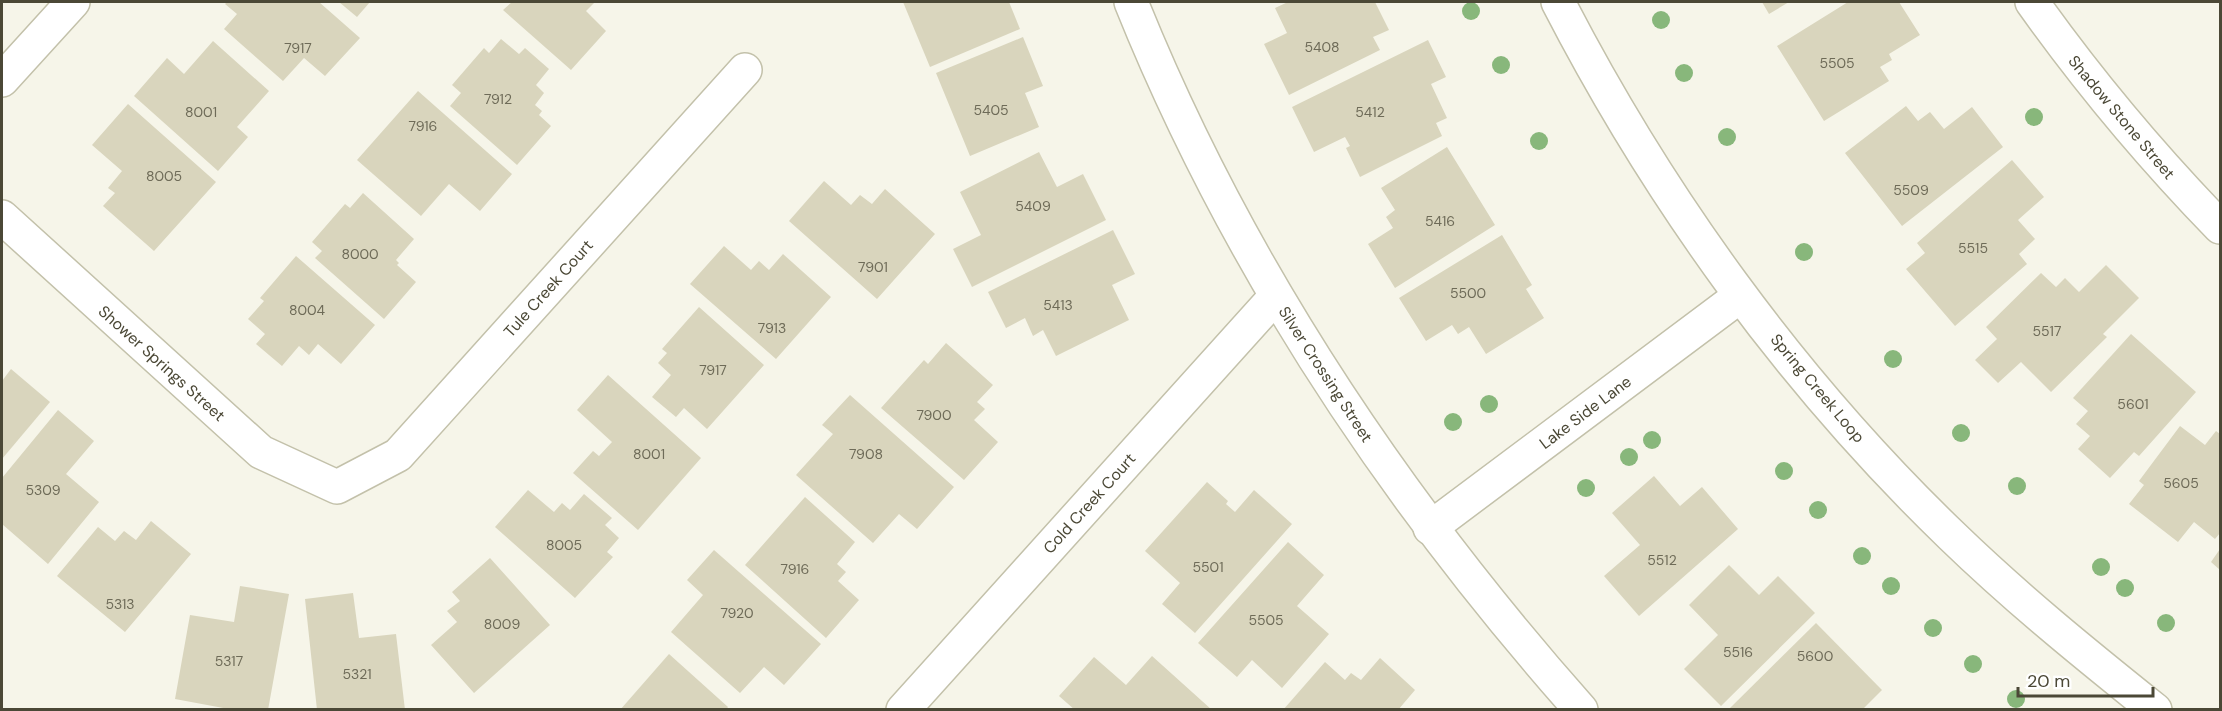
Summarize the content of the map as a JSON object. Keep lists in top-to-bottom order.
{
  "streets": {
    "street": [
      "Shadow Stone Street",
      "Tule Creek Court",
      "Shower Springs Street",
      "Silver Crossing Street",
      "Spring Creek Loop",
      "Lake Side Lane",
      "Cold Creek Court"
    ]
  },
  "crossings": [
    ["Tule Creek Court", "Shower Springs Street"],
    ["Silver Crossing Street", "Lake Side Lane"],
    ["Silver Crossing Street", "Cold Creek Court"],
    ["Spring Creek Loop", "Lake Side Lane"]
  ],
  "house_numbers": [
    "5408",
    "7917",
    "5505",
    "7912",
    "5405",
    "8001",
    "5412",
    "7916",
    "8005",
    "5509",
    "5409",
    "5416",
    "5515",
    "8000",
    "7901",
    "5500",
    "5413",
    "8004",
    "7913",
    "5517",
    "7917",
    "5601",
    "7900",
    "8001",
    "7908",
    "5605",
    "5309",
    "8005",
    "5512",
    "5501",
    "7916",
    "5313",
    "7920",
    "5505",
    "8009",
    "5516",
    "5600",
    "5317",
    "5321"
  ],
  "scale_bar": "20 m"
}
